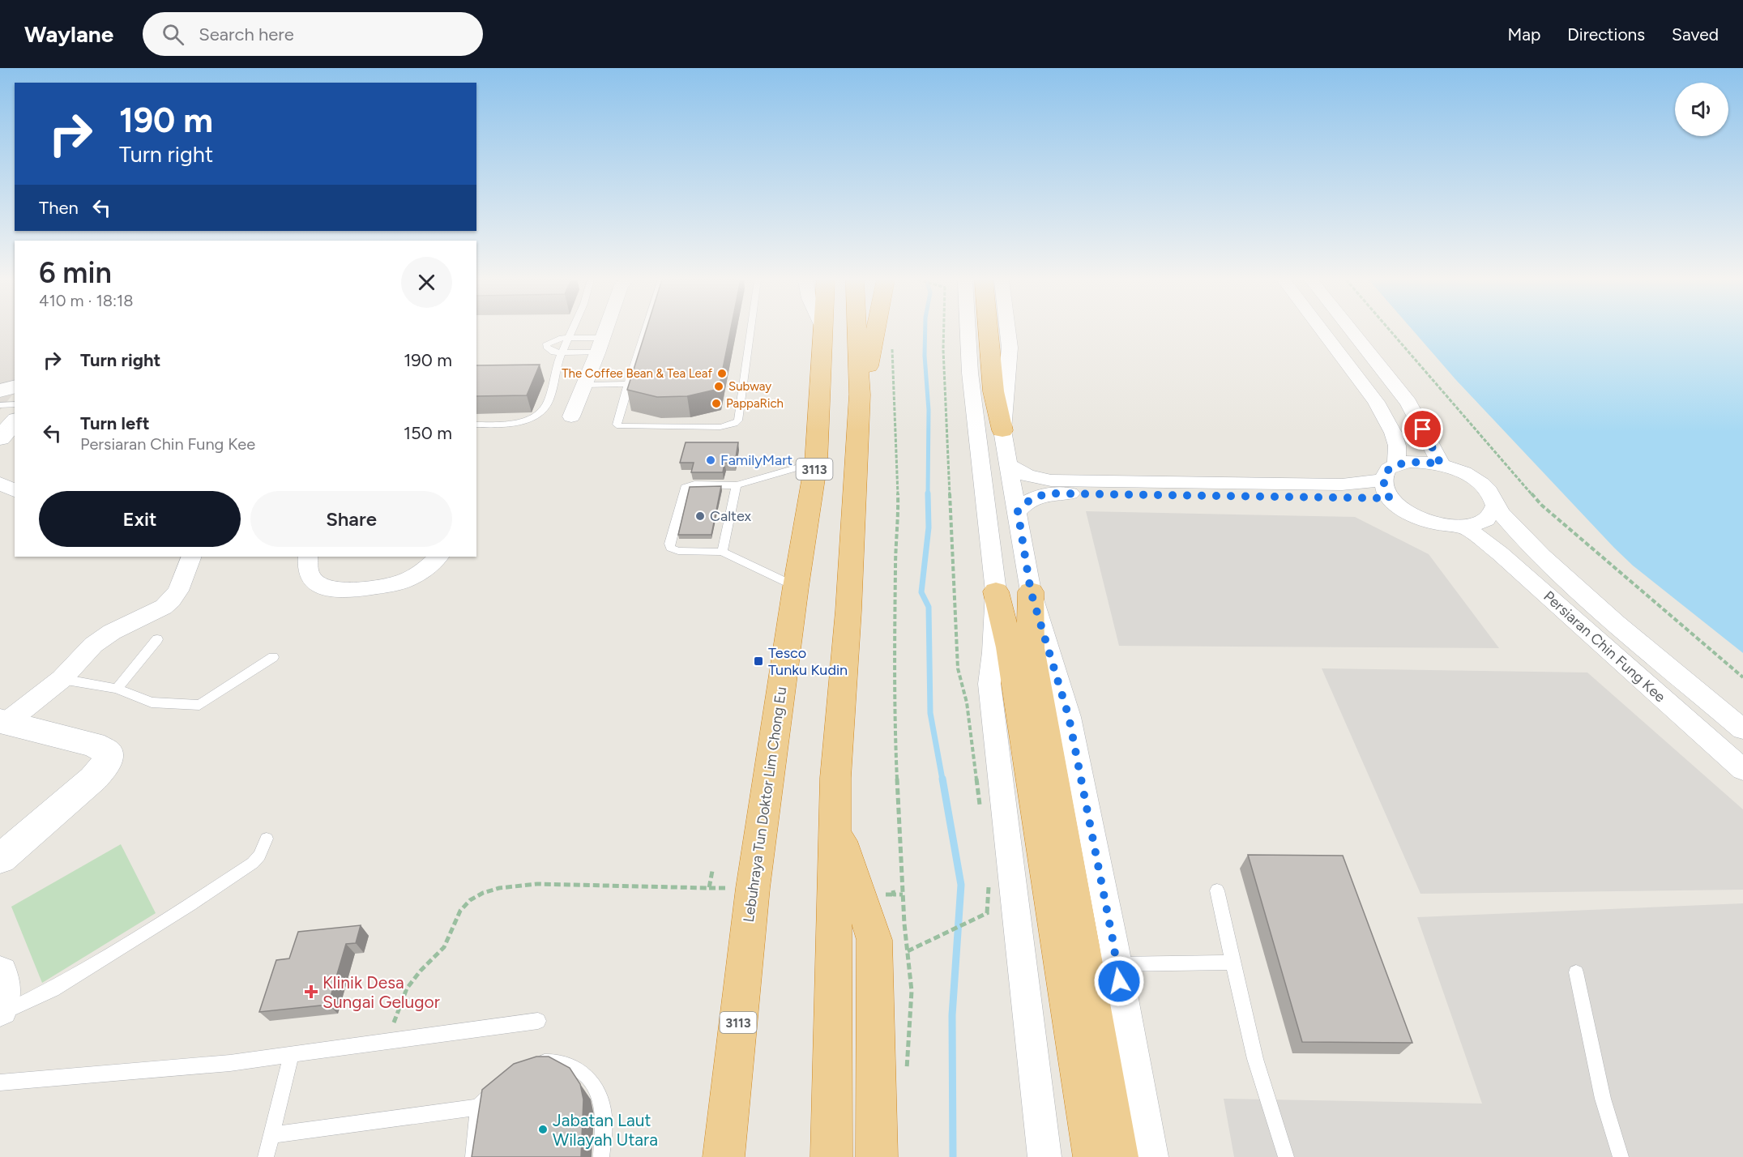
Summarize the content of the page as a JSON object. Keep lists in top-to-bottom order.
{
  "streets": {
    "highway": ["3113", "Lebuhraya Tun Doktor Lim Chong Eu"],
    "street": ["Persiaran Chin Fung Kee"]
  },
  "places": {
    "other": [
      "The Coffee Bean & Tea Leaf",
      "Subway",
      "PappaRich",
      "FamilyMart",
      "Caltex",
      "Jabatan Laut Wilayah Utara"
    ],
    "transit": ["Tesco Tunku Kudin"],
    "health": ["Klinik Desa Sungai Gelugor"]
  },
  "page": {
    "header": "Waylane",
    "search": "Search here",
    "nav": ["Map", "Directions", "Saved"],
    "turn": ["190 m", "Turn right"],
    "then": "Then",
    "heading": ["6 min", "410 m · 18:18"],
    "list": [
      {
        "name": "Turn right",
        "value": "190 m"
      },
      {
        "name": "Turn left",
        "note": "Persiaran Chin Fung Kee",
        "value": "150 m"
      }
    ],
    "buttons": ["Exit", "Share"]
  }
}
